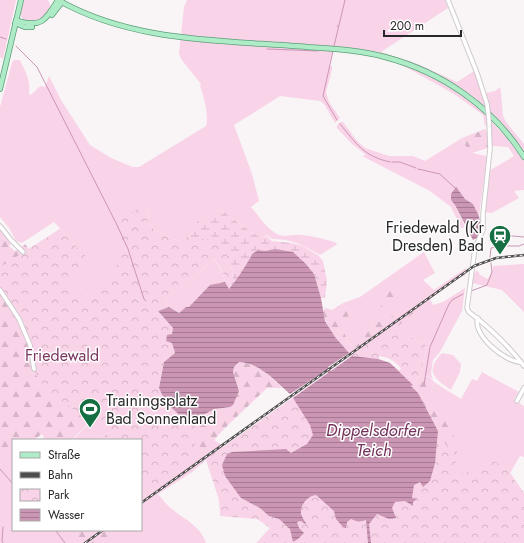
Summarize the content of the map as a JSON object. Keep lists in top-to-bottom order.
{
  "water": ["Dippelsdorfer Teich"],
  "parks": ["Friedewald"],
  "places": {
    "station": ["Friedewald (Kr Dresden) Bad"],
    "sports": ["Trainingsplatz Bad Sonnenland"]
  },
  "legend": [
    "Straße",
    "Bahn",
    "Park",
    "Wasser"
  ],
  "scale_bar": "200 m"
}
